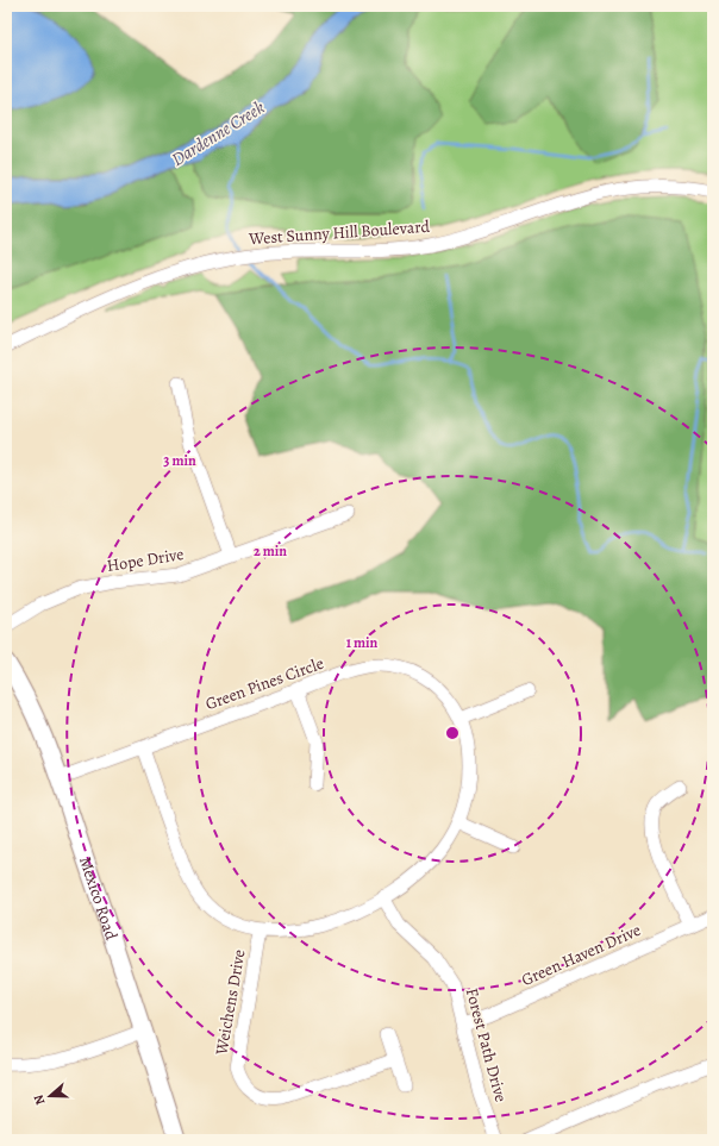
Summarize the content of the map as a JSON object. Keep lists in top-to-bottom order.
{
  "streets": {
    "main road": ["Mexico Road"],
    "street": [
      "West Sunny Hill Boulevard",
      "Hope Drive",
      "Green Pines Circle",
      "Green Haven Drive",
      "Weichens Drive",
      "Forest Path Drive"
    ]
  },
  "crossings": [
    ["Green Pines Circle", "Mexico Road"],
    ["Green Pines Circle", "Weichens Drive"],
    ["Green Pines Circle", "Forest Path Drive"],
    ["Green Haven Drive", "Forest Path Drive"]
  ],
  "water": ["Dardenne Creek"],
  "north": "left",
  "rings": ["3 min", "2 min", "1 min"]
}
